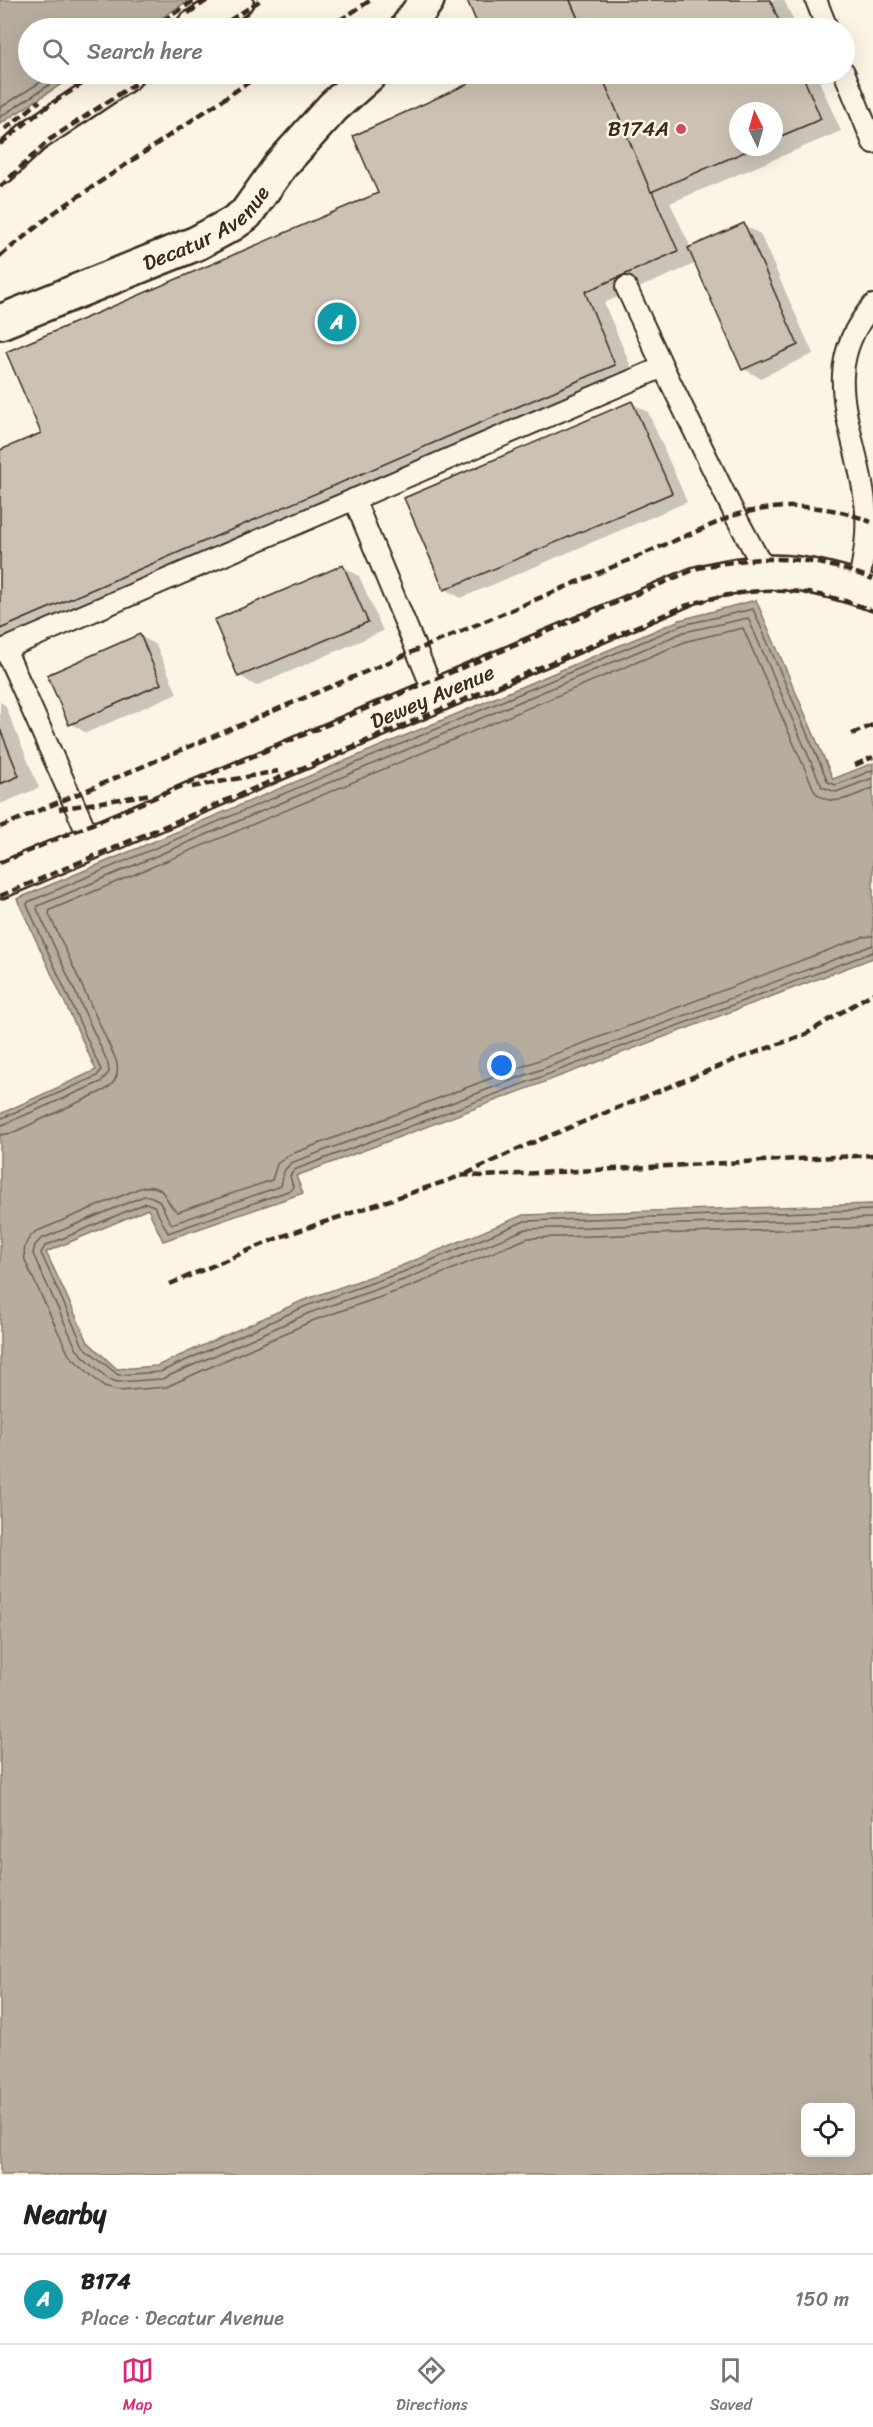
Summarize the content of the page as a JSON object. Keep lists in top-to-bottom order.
{
  "streets": {
    "street": ["Decatur Avenue", "Dewey Avenue"]
  },
  "places": ["B174A"],
  "north": "top",
  "page": {
    "search": "Search here",
    "pins": "A",
    "heading": "Nearby",
    "list": [
      {
        "mark": "A",
        "name": "B174",
        "note": "Place · Decatur Avenue",
        "value": "150 m"
      }
    ],
    "nav": ["Map", "Directions", "Saved"]
  }
}
